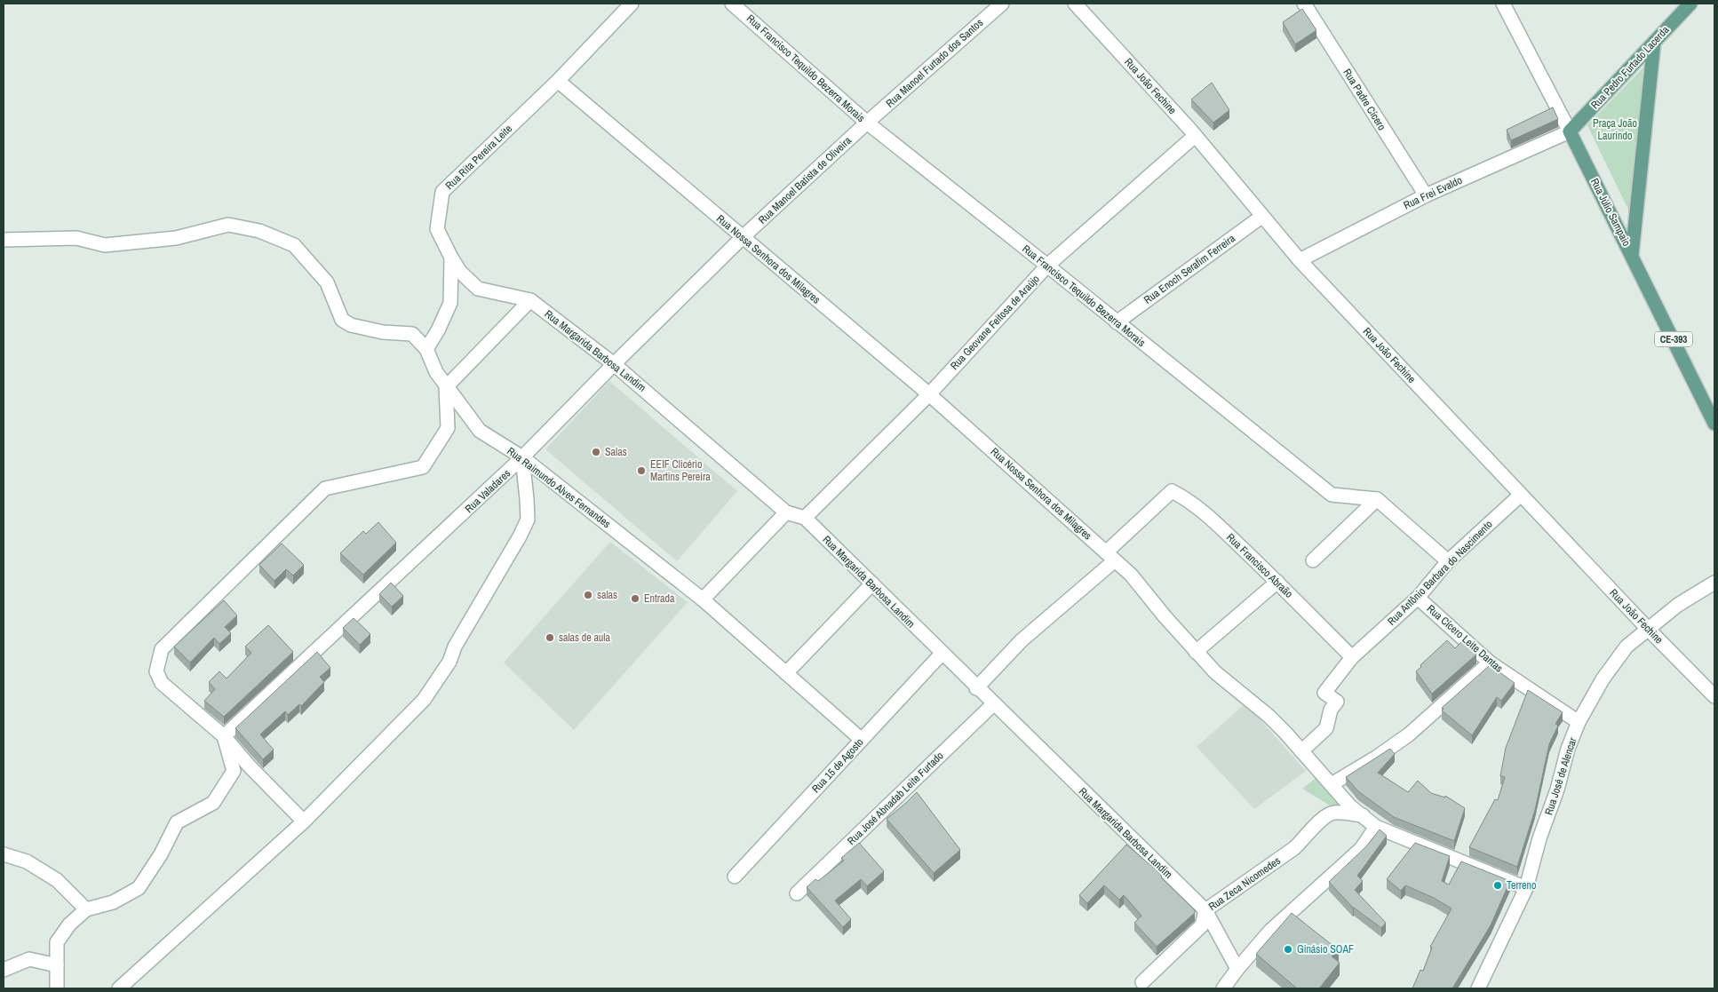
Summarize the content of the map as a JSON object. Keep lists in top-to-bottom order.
{
  "streets": {
    "main road": ["Rua Pedro Furtado Lacerda", "Rua Júlio Sampaio", "CE-393"],
    "street": [
      "Rua Manoel Furtado dos Santos",
      "Rua Francisco Tequildo Bezerra Morais",
      "Rua João Fechine",
      "Rua Padre Cícero",
      "Rua Rita Pereira Leite",
      "Rua Manoel Batista de Oliveira",
      "Rua Frei Evaldo",
      "Rua Nossa Senhora dos Milagres",
      "Rua Enoch Serafim Ferreira",
      "Rua Geovane Feitosa de Araújo",
      "Rua Margarida Barbosa Landim",
      "Rua Raimundo Alves Fernandes",
      "Rua Valadares",
      "Rua Francisco Abraão",
      "Rua Antônio Barbara do Nascimento",
      "Rua Cícero Leite Dantas",
      "Rua 15 de Agosto",
      "Rua José de Alencar",
      "Rua José Abnadab Leite Furtado",
      "Rua Zeca Nicomedes"
    ]
  },
  "crossings": [
    ["Rua Manoel Furtado dos Santos", "Rua Francisco Tequildo Bezerra Morais"],
    ["Rua Manoel Furtado dos Santos", "Rua Manoel Batista de Oliveira"],
    ["Rua Pedro Furtado Lacerda", "Rua Frei Evaldo"],
    ["Rua Pedro Furtado Lacerda", "Rua Júlio Sampaio"],
    ["Rua Francisco Tequildo Bezerra Morais", "Rua Manoel Batista de Oliveira"],
    ["Rua Francisco Tequildo Bezerra Morais", "Rua Enoch Serafim Ferreira"],
    ["Rua Francisco Tequildo Bezerra Morais", "Rua Geovane Feitosa de Araújo"],
    ["Rua João Fechine", "Rua Frei Evaldo"],
    ["Rua João Fechine", "Rua Enoch Serafim Ferreira"],
    ["Rua João Fechine", "Rua Geovane Feitosa de Araújo"],
    ["Rua João Fechine", "Rua Antônio Barbara do Nascimento"],
    ["Rua João Fechine", "Rua José de Alencar"],
    ["Rua Padre Cícero", "Rua Frei Evaldo"],
    ["Rua Rita Pereira Leite", "Rua Nossa Senhora dos Milagres"],
    ["Rua Rita Pereira Leite", "Rua Margarida Barbosa Landim"],
    ["Rua Rita Pereira Leite", "Rua Raimundo Alves Fernandes"],
    ["Rua Manoel Batista de Oliveira", "Rua Nossa Senhora dos Milagres"],
    ["Rua Manoel Batista de Oliveira", "Rua Valadares"],
    ["Rua Frei Evaldo", "Rua Júlio Sampaio"],
    ["Rua Nossa Senhora dos Milagres", "Rua Geovane Feitosa de Araújo"],
    ["Rua Nossa Senhora dos Milagres", "Rua Valadares"],
    ["Rua Nossa Senhora dos Milagres", "Rua Francisco Abraão"],
    ["Rua Nossa Senhora dos Milagres", "Rua Antônio Barbara do Nascimento"],
    ["Rua Nossa Senhora dos Milagres", "Rua José de Alencar"],
    ["Rua Nossa Senhora dos Milagres", "Rua Zeca Nicomedes"],
    ["Rua Geovane Feitosa de Araújo", "Rua Margarida Barbosa Landim"],
    ["Rua Margarida Barbosa Landim", "Rua Valadares"],
    ["Rua Margarida Barbosa Landim", "Rua 15 de Agosto"],
    ["Rua Margarida Barbosa Landim", "Rua José Abnadab Leite Furtado"],
    ["Rua Margarida Barbosa Landim", "Rua Zeca Nicomedes"],
    ["Rua Raimundo Alves Fernandes", "Rua Valadares"],
    ["Rua Raimundo Alves Fernandes", "Rua 15 de Agosto"],
    ["Rua Francisco Abraão", "Rua Antônio Barbara do Nascimento"],
    ["Rua Antônio Barbara do Nascimento", "Rua Cícero Leite Dantas"],
    ["Rua Cícero Leite Dantas", "Rua José de Alencar"]
  ],
  "parks": ["Praça João Laurindo"],
  "places": [
    "Salas",
    "EEIF Clicério Martins Pereira",
    "salas",
    "Entrada",
    "salas de aula",
    "Terreno",
    "Ginásio SOAF"
  ]
}
